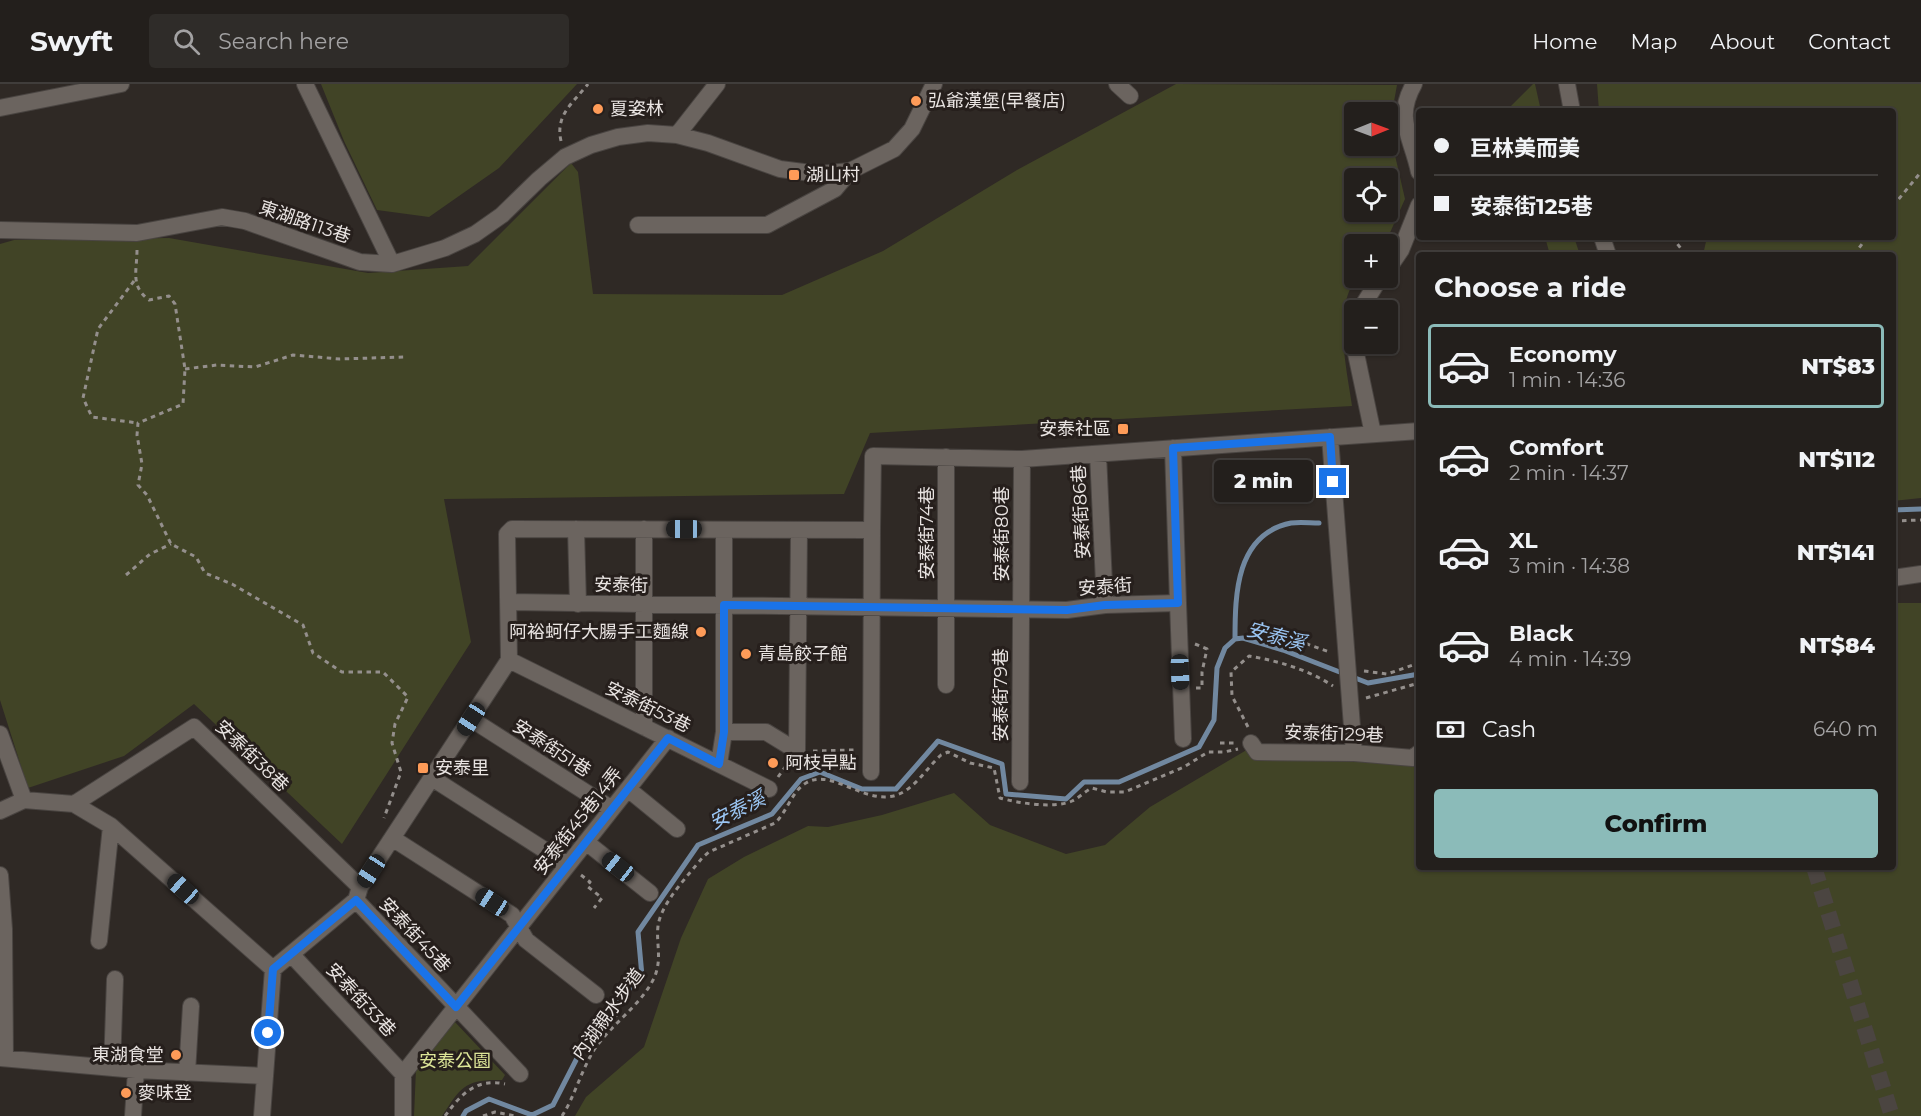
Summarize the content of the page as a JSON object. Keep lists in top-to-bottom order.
{
  "streets": {
    "street": [
      "東湖路113巷",
      "安泰街86巷",
      "安泰街74巷",
      "安泰街80巷",
      "安泰街",
      "安泰街79巷",
      "安泰街53巷",
      "安泰街129巷",
      "安泰街51巷",
      "安泰街38巷",
      "安泰街45巷14弄",
      "安泰街45巷",
      "安泰街33巷"
    ],
    "path": ["內湖親水步道"]
  },
  "crossings": [
    ["安泰街86巷", "安泰街"],
    ["安泰街74巷", "安泰街"],
    ["安泰街80巷", "安泰街"],
    ["安泰街80巷", "安泰街79巷"],
    ["安泰街", "安泰街79巷"],
    ["安泰街53巷", "安泰街45巷14弄"],
    ["安泰街129巷", "內湖親水步道"],
    ["安泰街51巷", "安泰街45巷14弄"],
    ["安泰街38巷", "安泰街45巷"],
    ["安泰街45巷14弄", "安泰街45巷"],
    ["安泰街45巷14弄", "安泰街33巷"]
  ],
  "water": ["安泰溪"],
  "parks": ["安泰公園"],
  "places": {
    "other": [
      "弘爺漢堡(早餐店)",
      "夏姿林",
      "阿裕蚵仔大腸手工麵線",
      "青島餃子館",
      "阿枝早點",
      "東湖食堂",
      "麥味登"
    ],
    "transit": ["湖山村", "安泰社區", "安泰里"]
  },
  "north": "right",
  "page": {
    "header": "Swyft",
    "search": "Search here",
    "nav": [
      "Home",
      "Map",
      "About",
      "Contact"
    ],
    "map_buttons": ["+", "−"],
    "banner": ["巨林美而美", "安泰街125巷"],
    "heading": "Choose a ride",
    "list": [
      {
        "name": "Economy",
        "note": "1 min · 14:36",
        "value": "NT$83"
      },
      {
        "name": "Comfort",
        "note": "2 min · 14:37",
        "value": "NT$112"
      },
      {
        "name": "XL",
        "note": "3 min · 14:38",
        "value": "NT$141"
      },
      {
        "name": "Black",
        "note": "4 min · 14:39",
        "value": "NT$84"
      }
    ],
    "bubble": "2 min",
    "pay": ["Cash", "640 m"],
    "buttons": "Confirm"
  }
}
